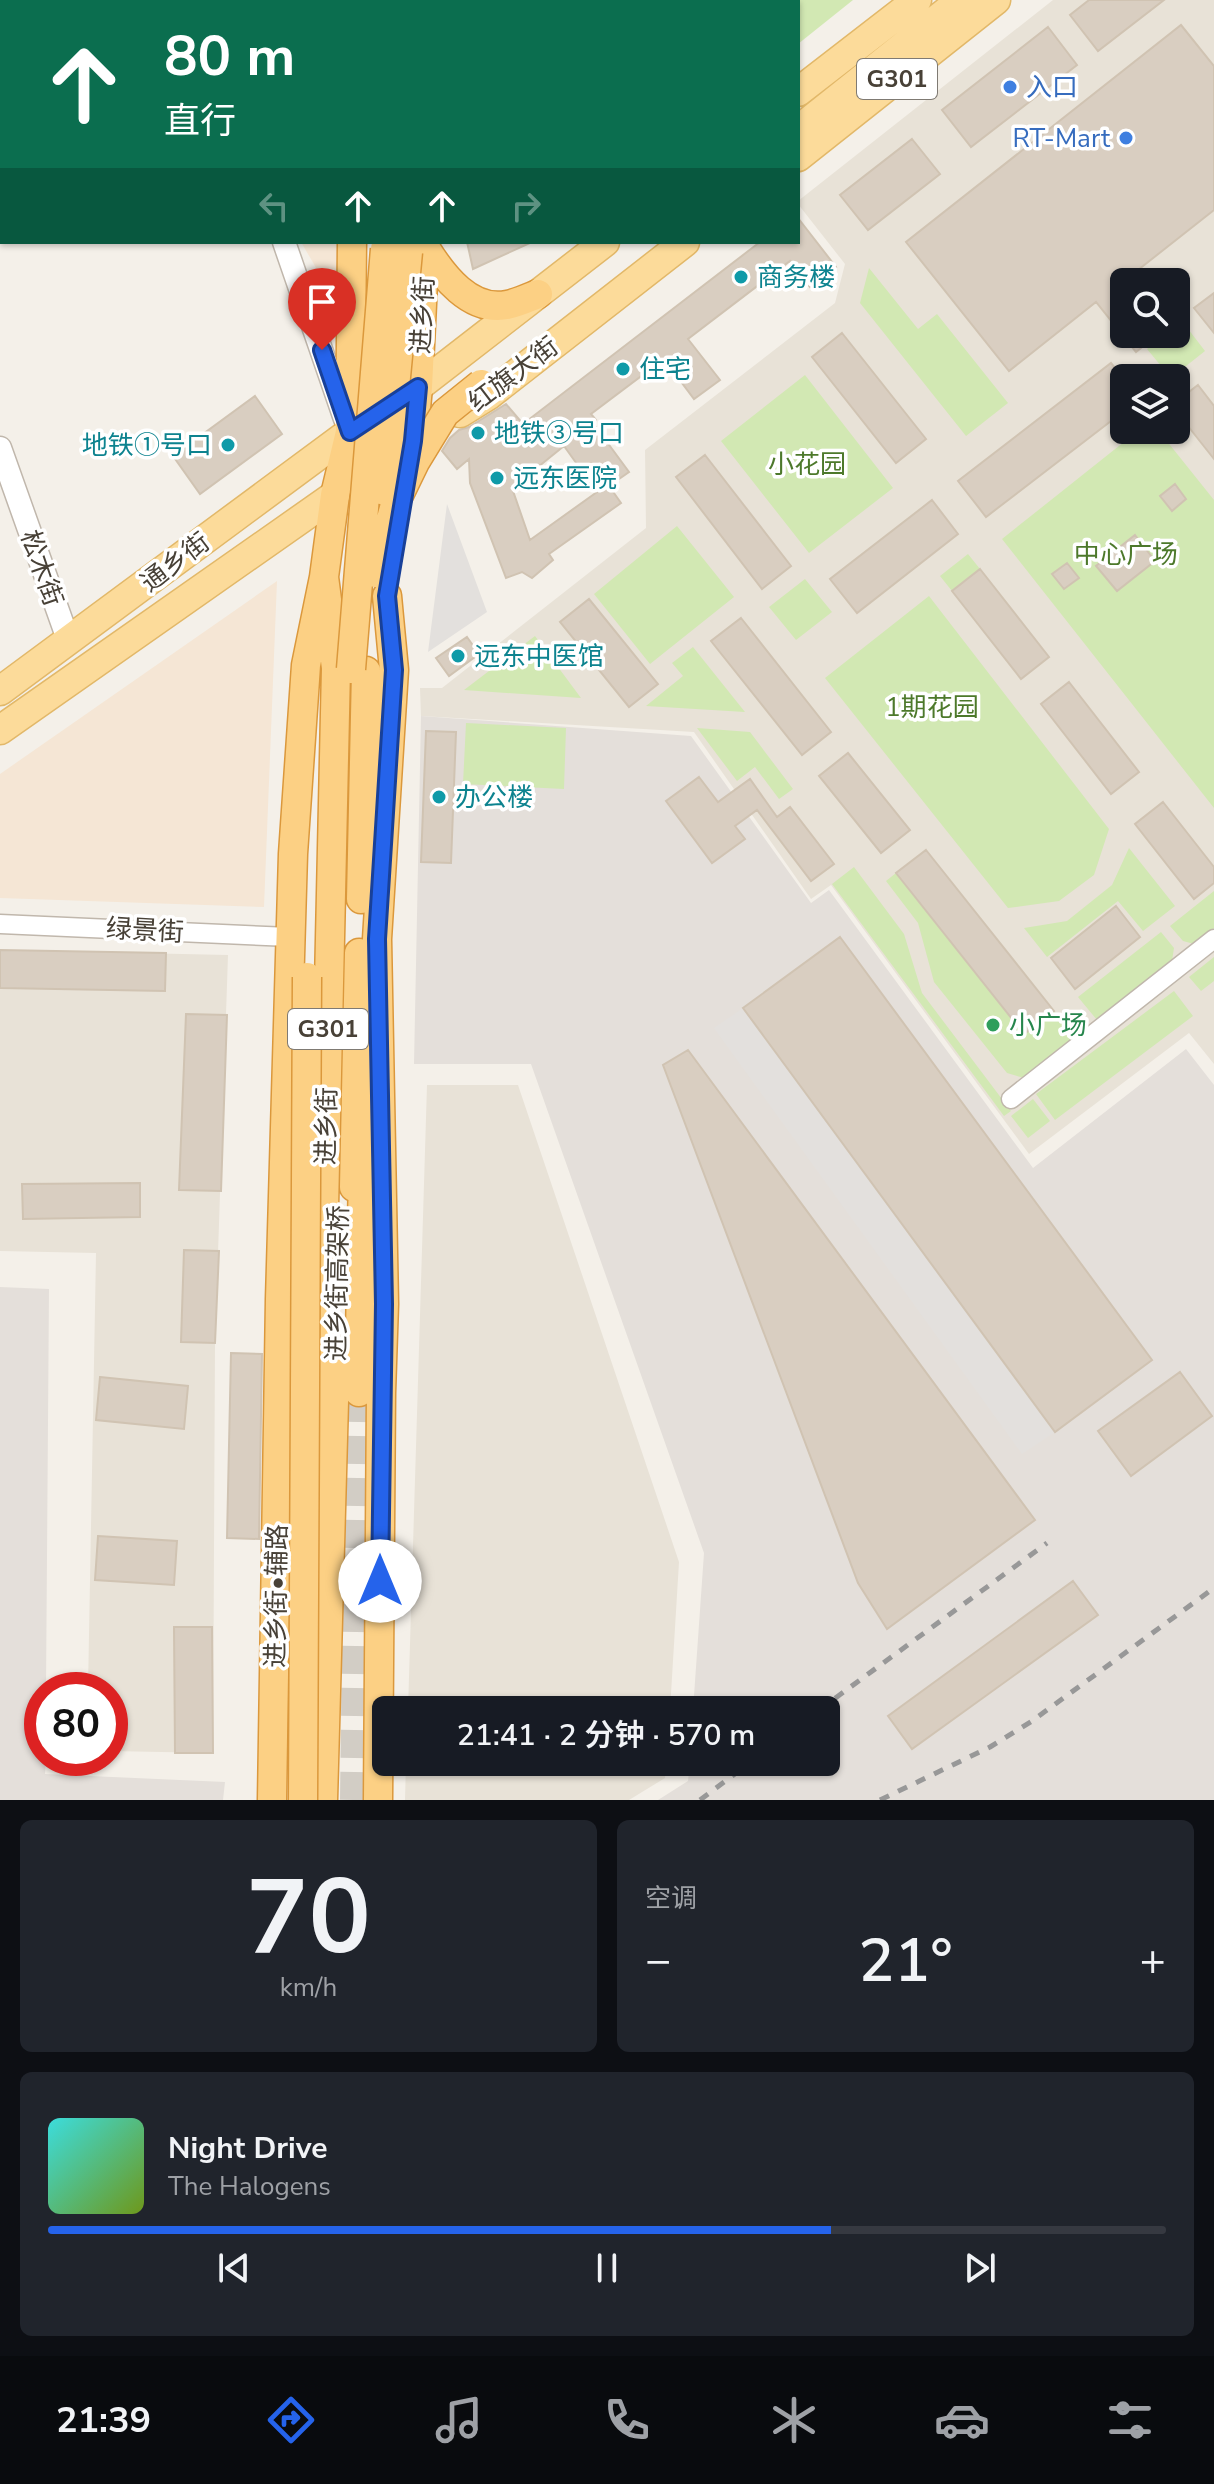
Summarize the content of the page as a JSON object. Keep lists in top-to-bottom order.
{
  "streets": {
    "highway": [
      "G301",
      "进乡街",
      "红旗大街",
      "进乡街高架桥",
      "进乡街•辅路"
    ],
    "main road": ["通乡街"],
    "street": ["松木街", "绿景街"]
  },
  "crossings": [
    ["进乡街", "红旗大街"],
    ["进乡街", "通乡街"],
    ["进乡街", "进乡街高架桥"],
    ["红旗大街", "通乡街"],
    ["通乡街", "松木街"],
    ["绿景街", "进乡街•辅路"]
  ],
  "parks": ["小花园", "中心广场", "1期花园"],
  "places": [
    "入口",
    "RT-Mart",
    "商务楼",
    "住宅",
    "地铁③号口",
    "地铁①号口",
    "远东医院",
    "远东中医馆",
    "办公楼",
    "小广场"
  ],
  "page": {
    "turn": ["80 m", "直行"],
    "limit": "80",
    "trip": "21:41 · 2 分钟 · 570 m",
    "tile": [
      ["70", "km/h"],
      "空调"
    ],
    "heat": ["−", "21°", "+"],
    "song": ["Night Drive", "The Halogens"],
    "tabs": "21:39"
  }
}
